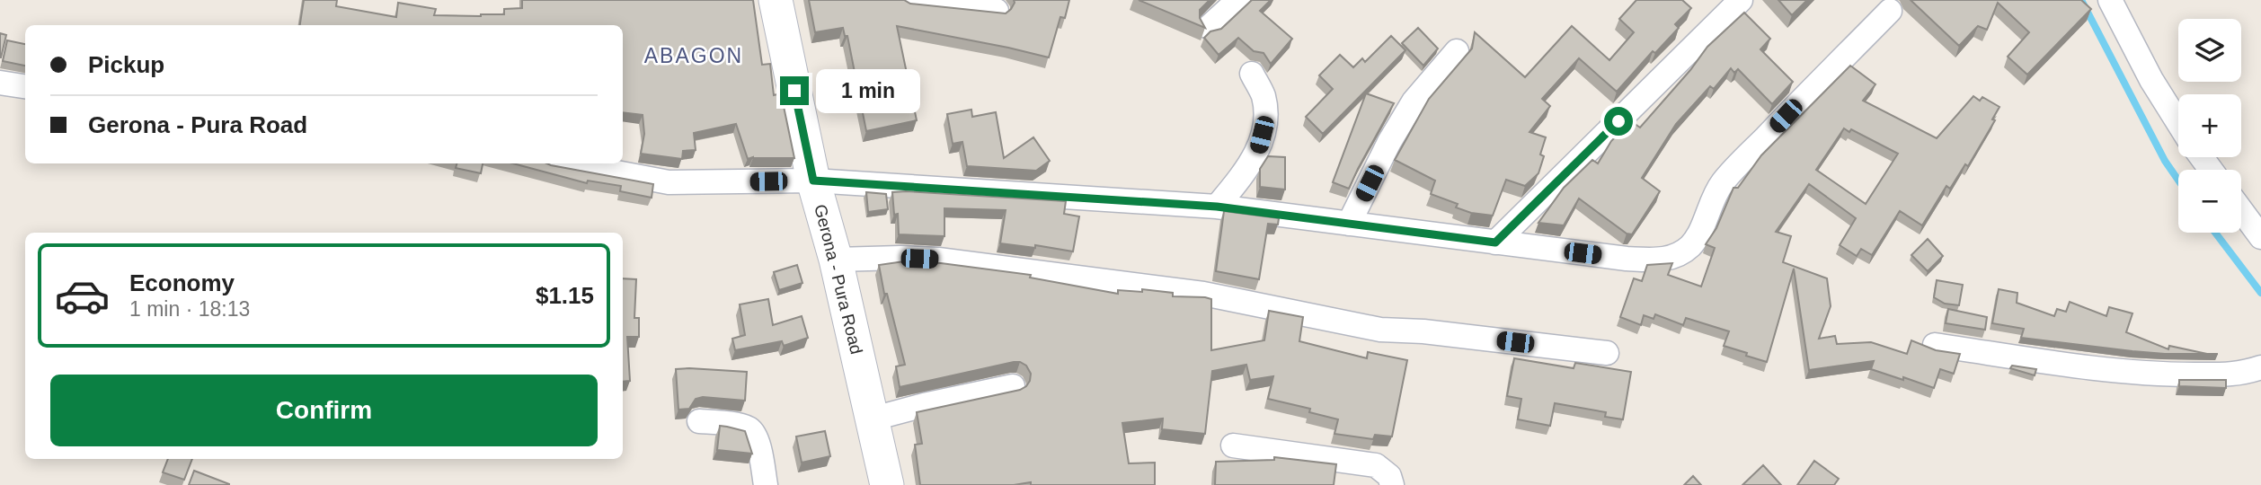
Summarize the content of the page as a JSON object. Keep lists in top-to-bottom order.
{
  "streets": {
    "main road": ["Gerona - Pura Road"]
  },
  "districts": ["ABAGON"],
  "page": {
    "map_buttons": ["+", "−"],
    "banner": ["Pickup", "Gerona - Pura Road"],
    "bubble": "1 min",
    "list": [
      {
        "name": "Economy",
        "note": "1 min · 18:13",
        "value": "$1.15"
      }
    ],
    "buttons": "Confirm"
  }
}
